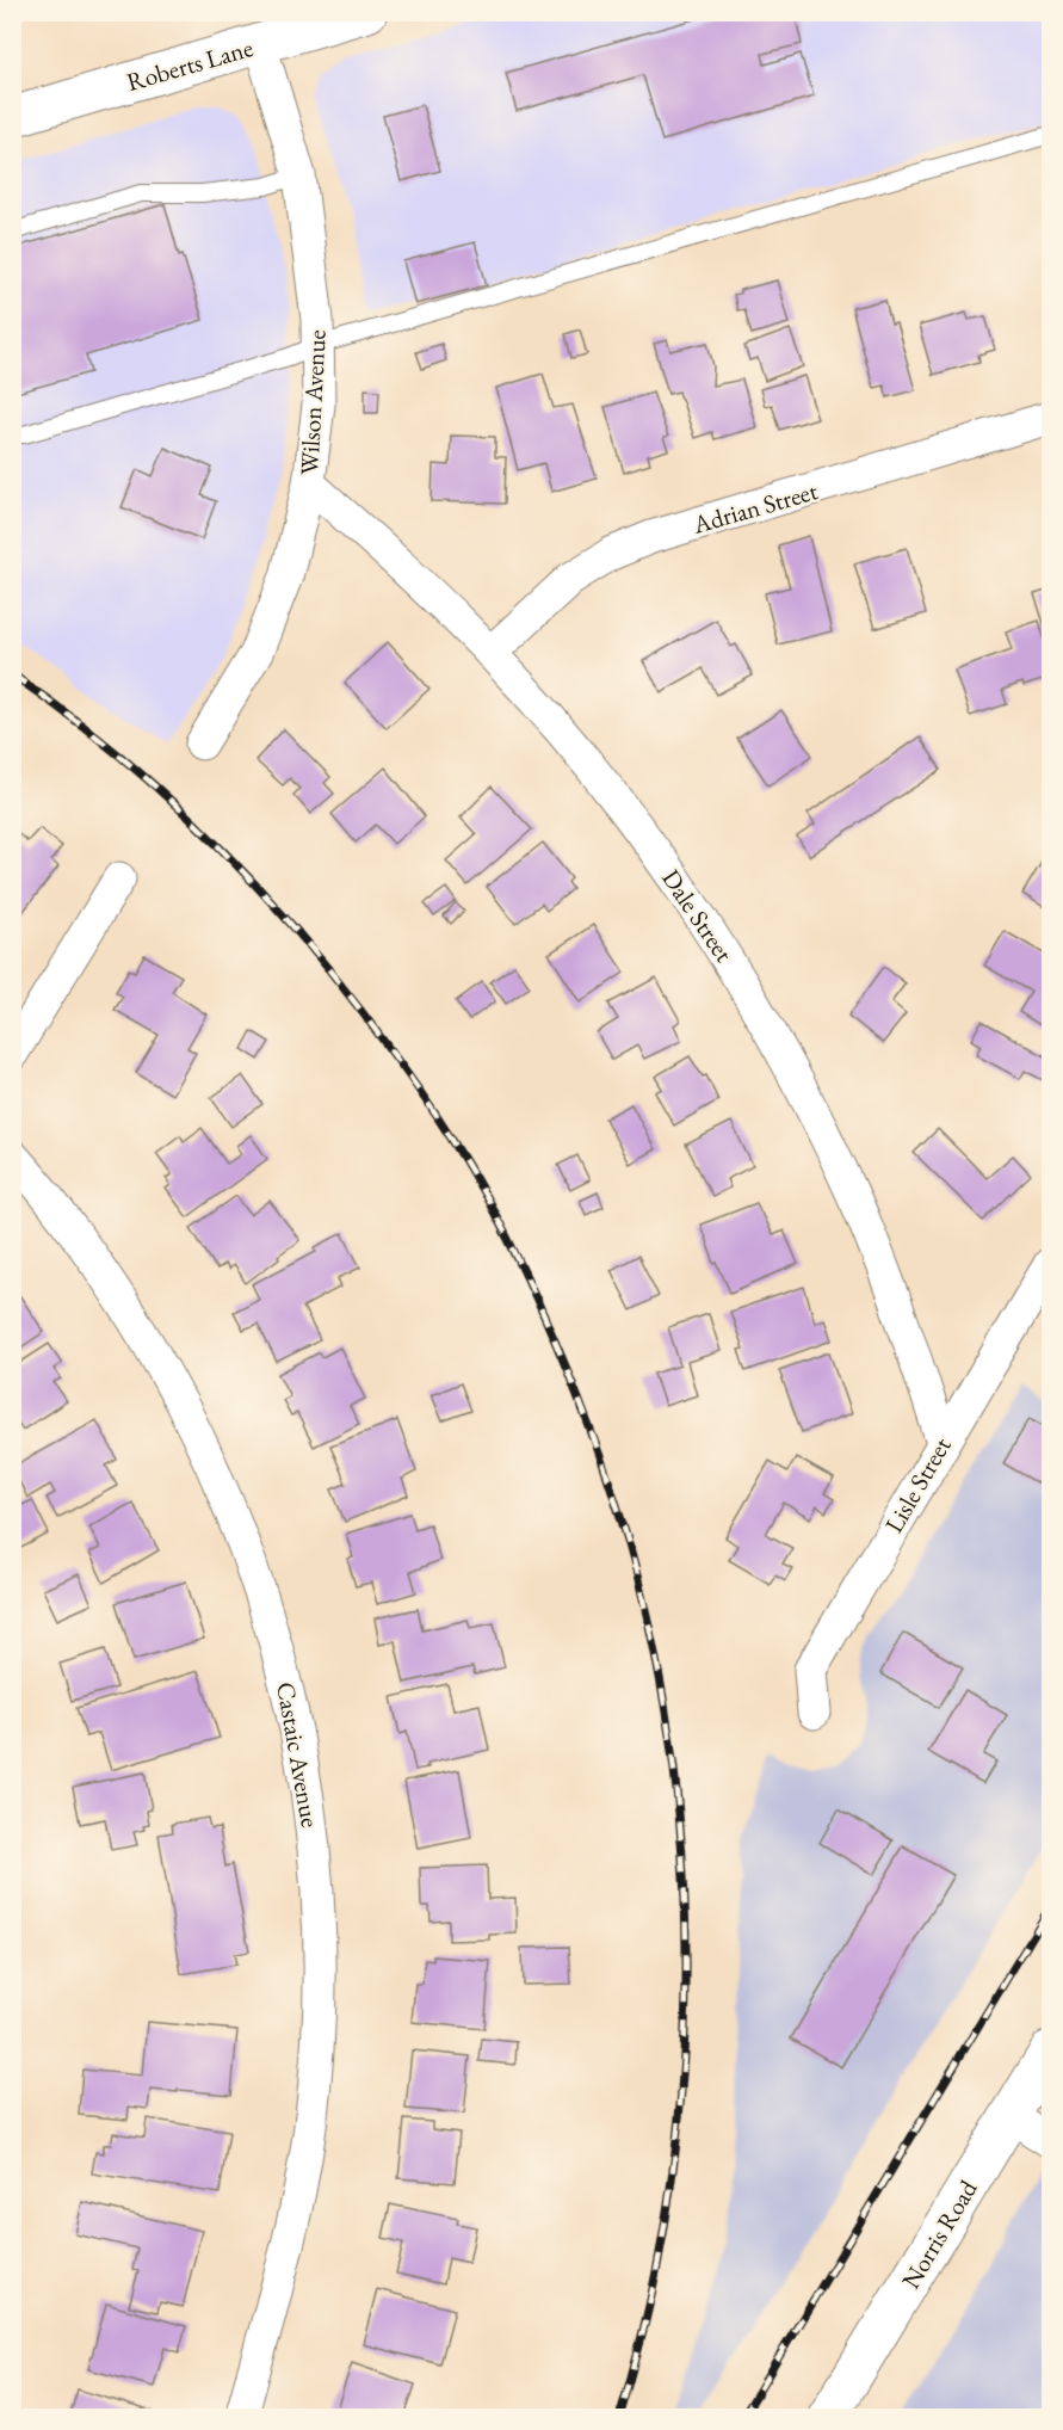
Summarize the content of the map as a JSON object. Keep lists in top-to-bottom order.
{
  "streets": {
    "street": [
      "Roberts Lane",
      "Wilson Avenue",
      "Adrian Street",
      "Dale Street",
      "Lisle Street",
      "Castaic Avenue",
      "Norris Road"
    ]
  },
  "crossings": [
    ["Roberts Lane", "Wilson Avenue"],
    ["Wilson Avenue", "Dale Street"],
    ["Adrian Street", "Dale Street"],
    ["Dale Street", "Lisle Street"]
  ]
}
